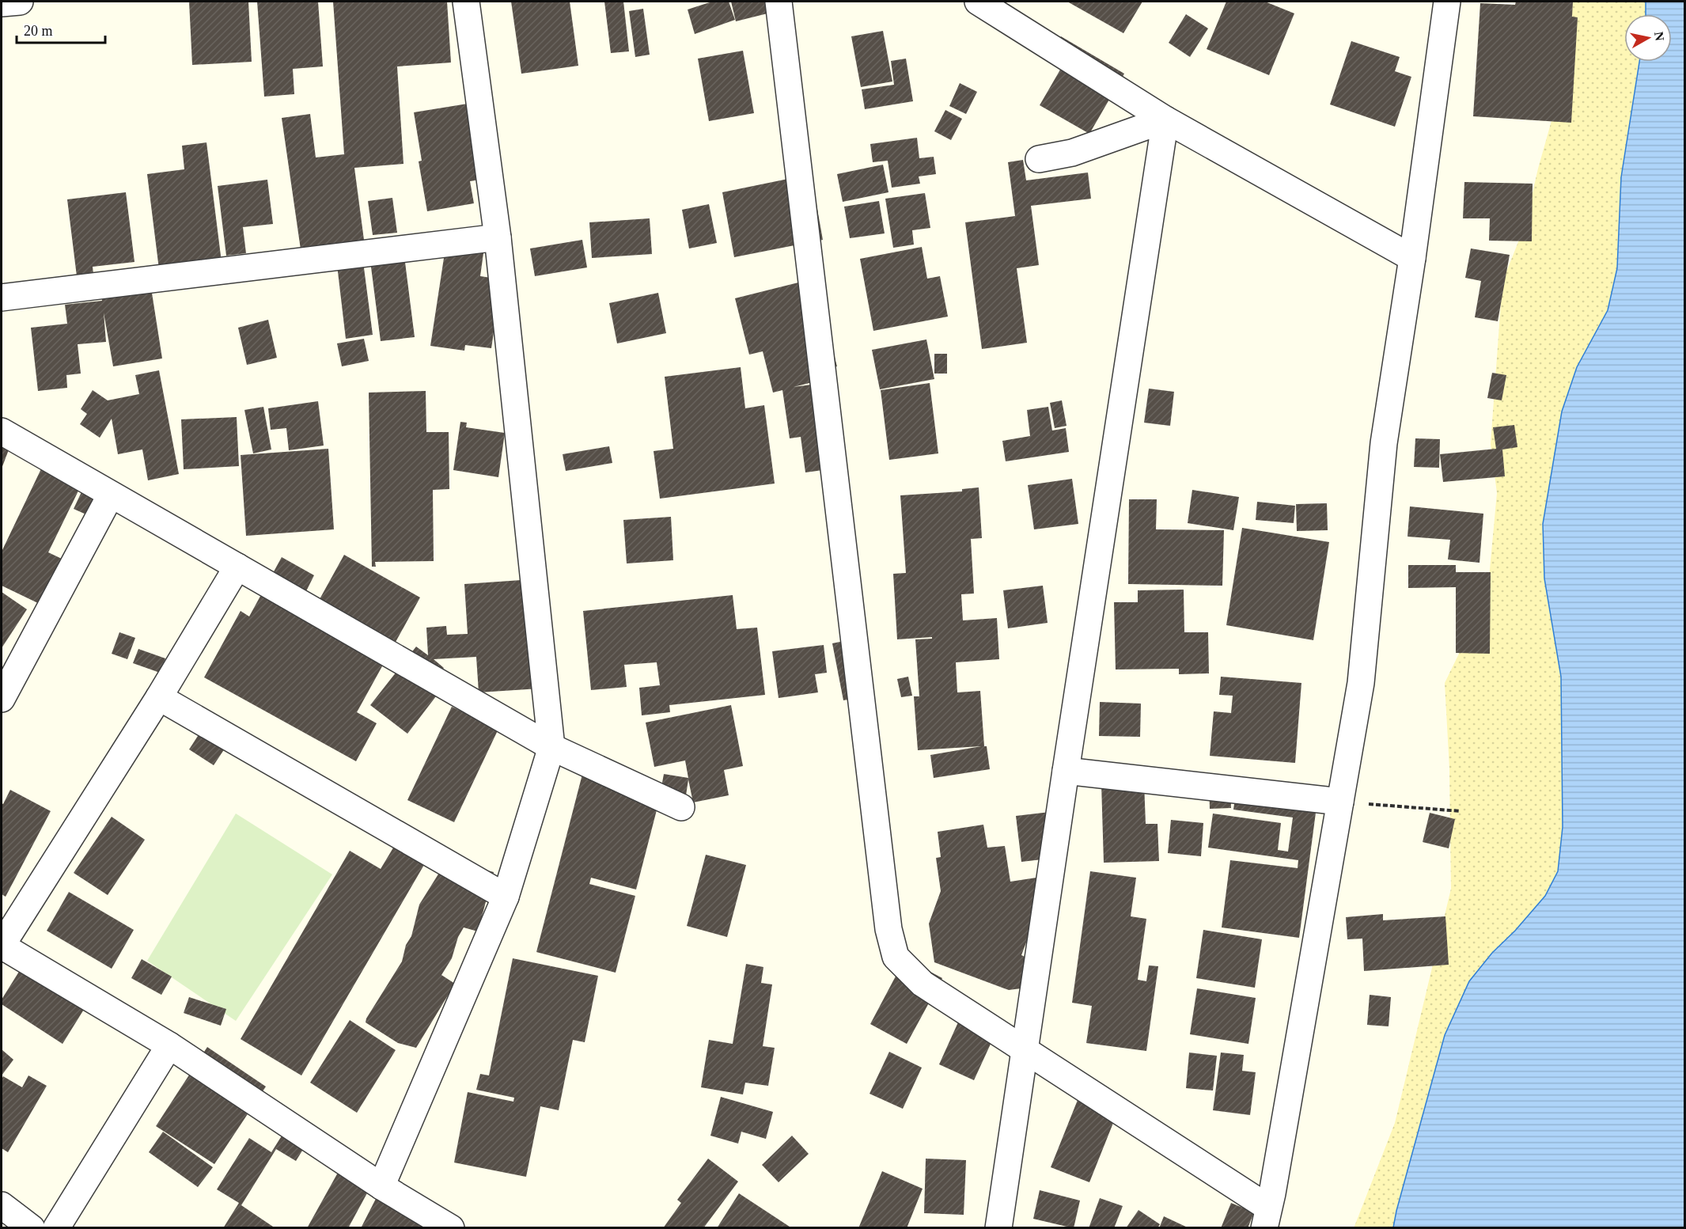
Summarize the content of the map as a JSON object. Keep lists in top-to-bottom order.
{
  "scale_bar": "20 m",
  "north": "right"
}
